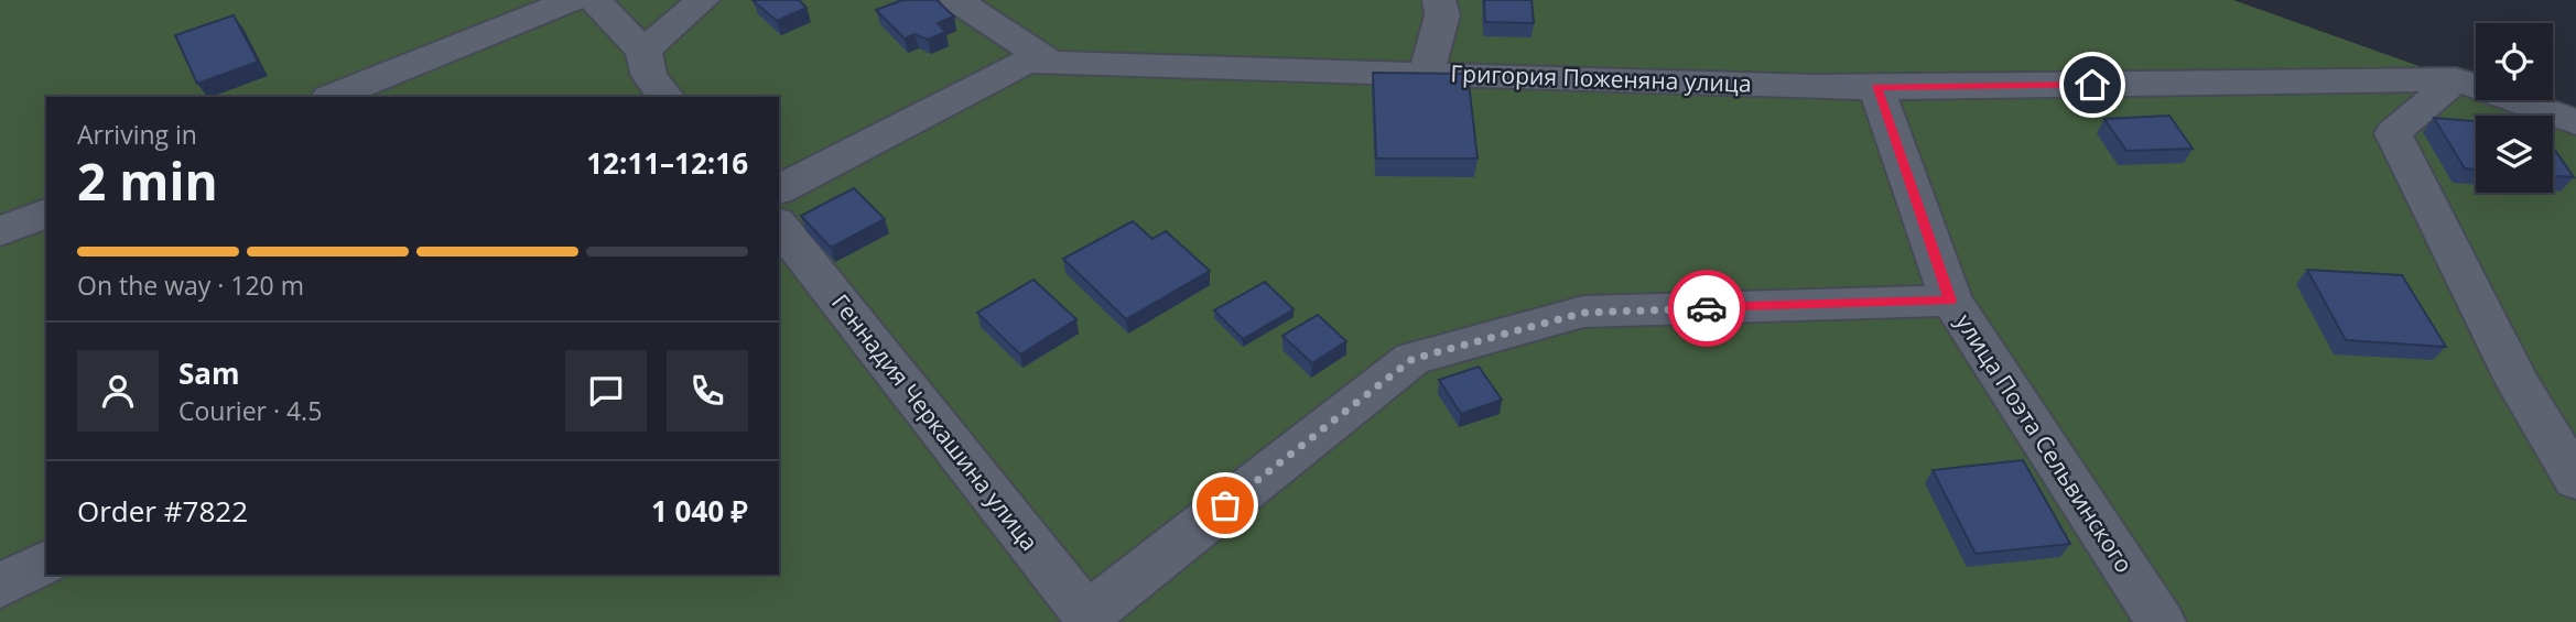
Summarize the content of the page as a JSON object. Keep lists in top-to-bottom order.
{
  "streets": {
    "street": ["Григория Поженяна улица", "Геннадия Черкашина улица", "улица Поэта Сельвинского"]
  },
  "crossings": [
    ["Григория Поженяна улица", "улица Поэта Сельвинского"]
  ],
  "page": {
    "heading": ["2 min", "Arriving in", "12:11–12:16"],
    "panel": [
      "Sam",
      "Courier · 4.5",
      "Order #7822",
      "1 040 ₽"
    ],
    "bar": "On the way · 120 m"
  }
}
